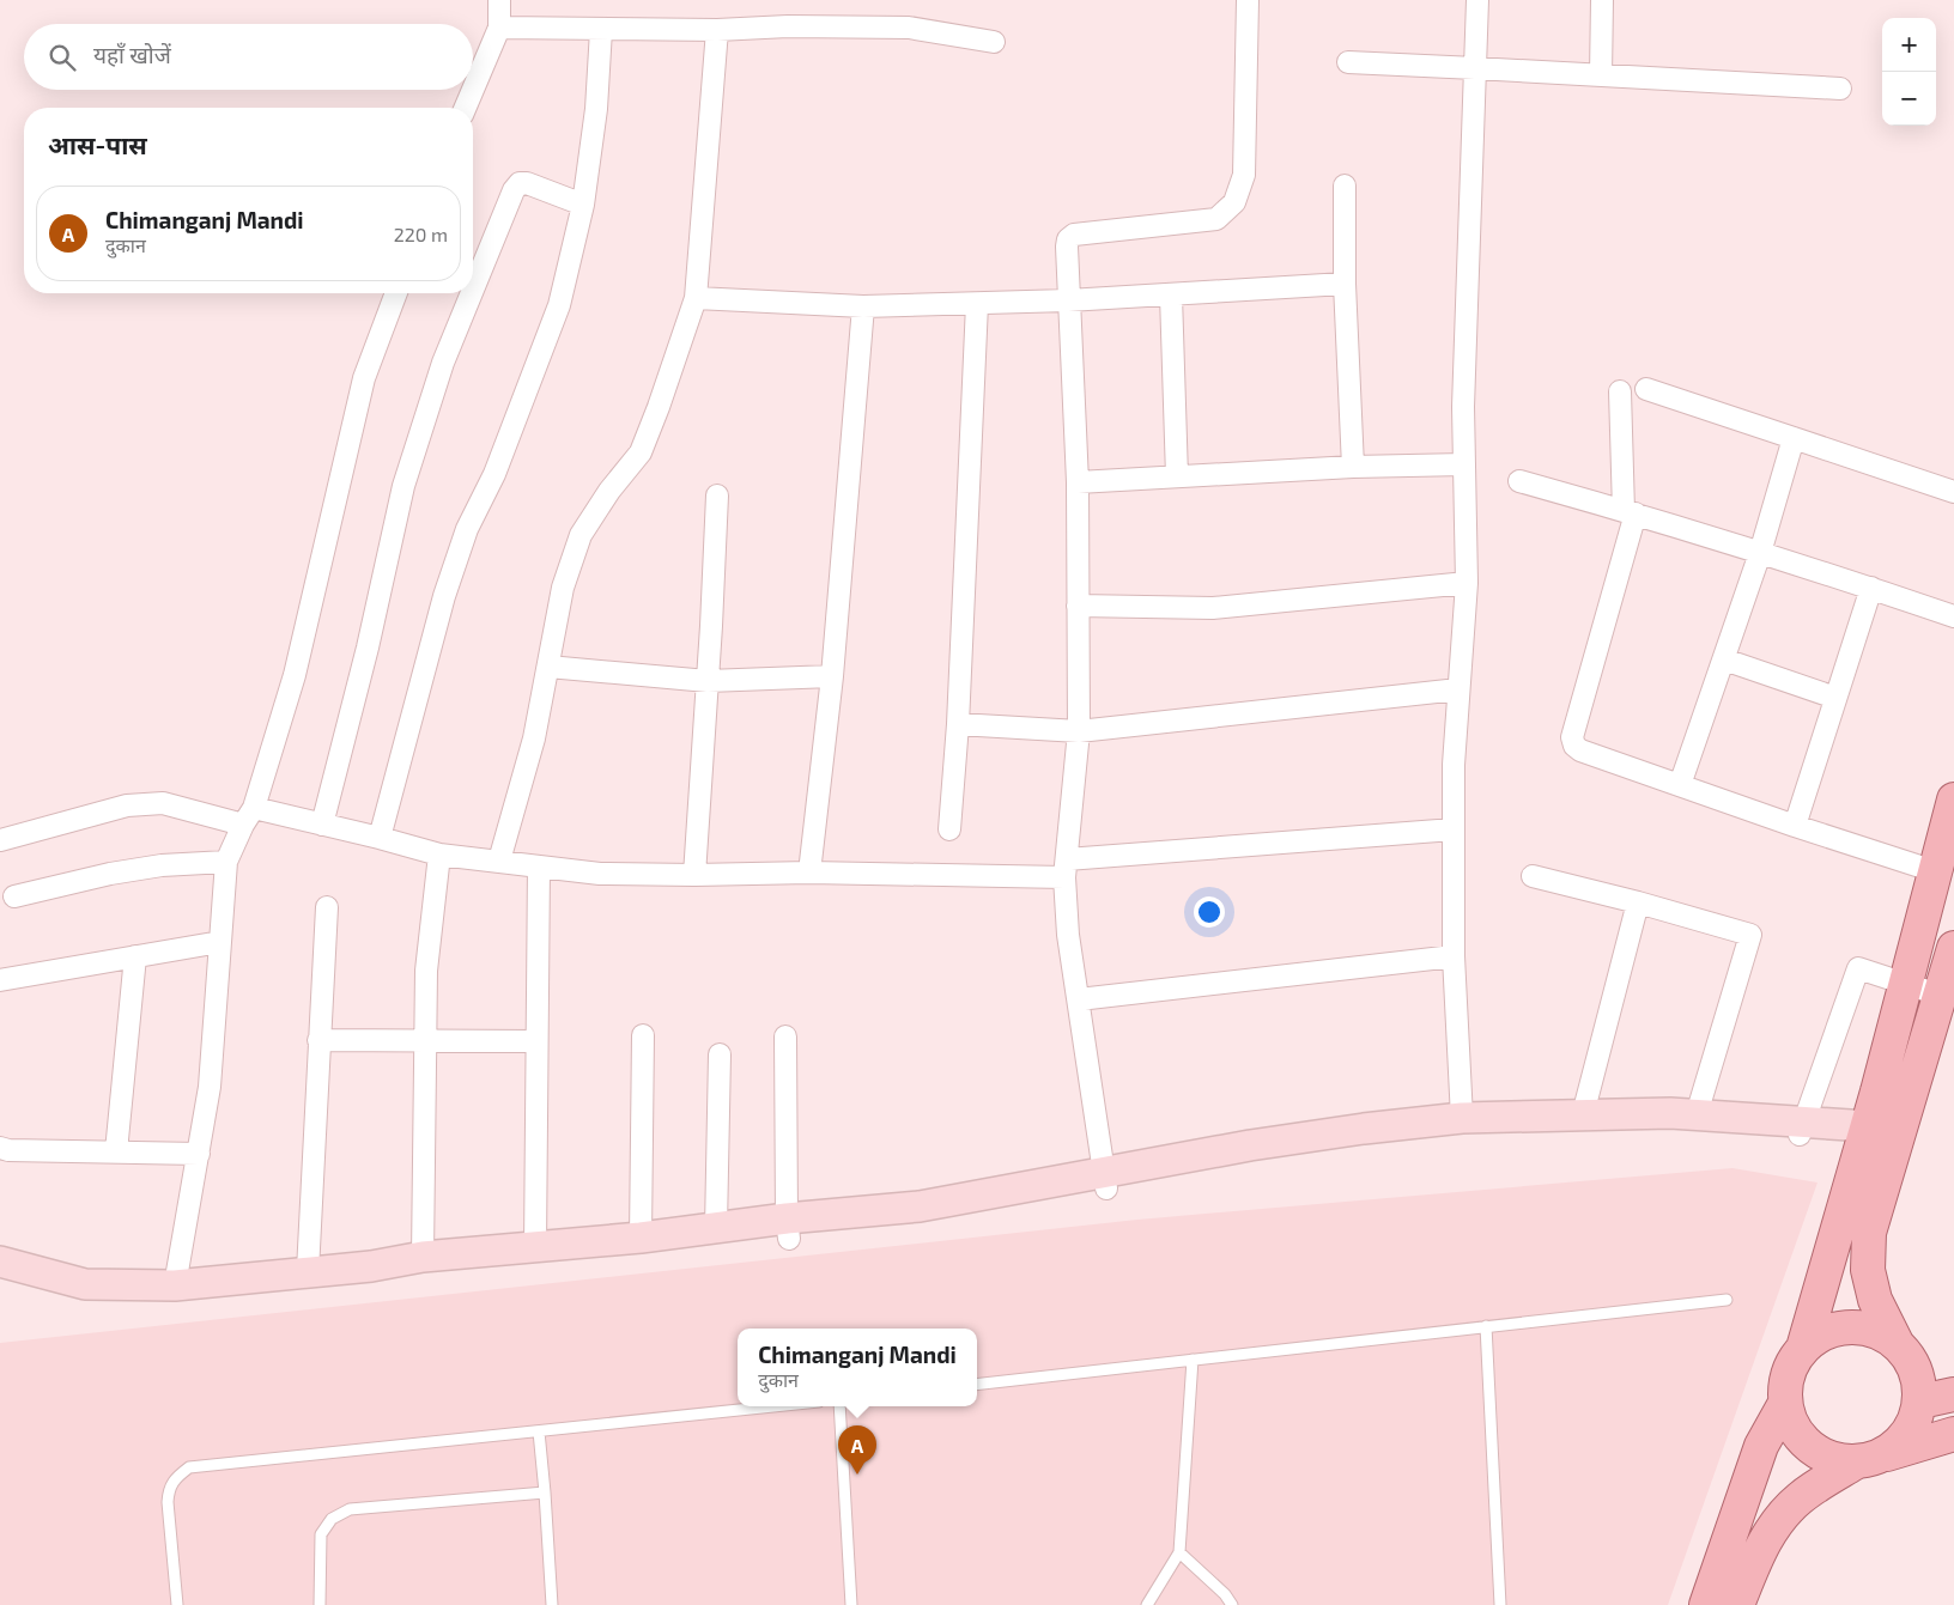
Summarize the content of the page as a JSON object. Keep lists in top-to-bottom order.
{
  "page": {
    "map_buttons": ["+", "−"],
    "search": "यहाँ खोजें",
    "heading": "आस-पास",
    "list": [
      {
        "mark": "A",
        "name": "Chimanganj Mandi",
        "note": "दुकान",
        "value": "220 m"
      }
    ],
    "popup": ["Chimanganj Mandi", "दुकान"],
    "pins": "A"
  }
}
